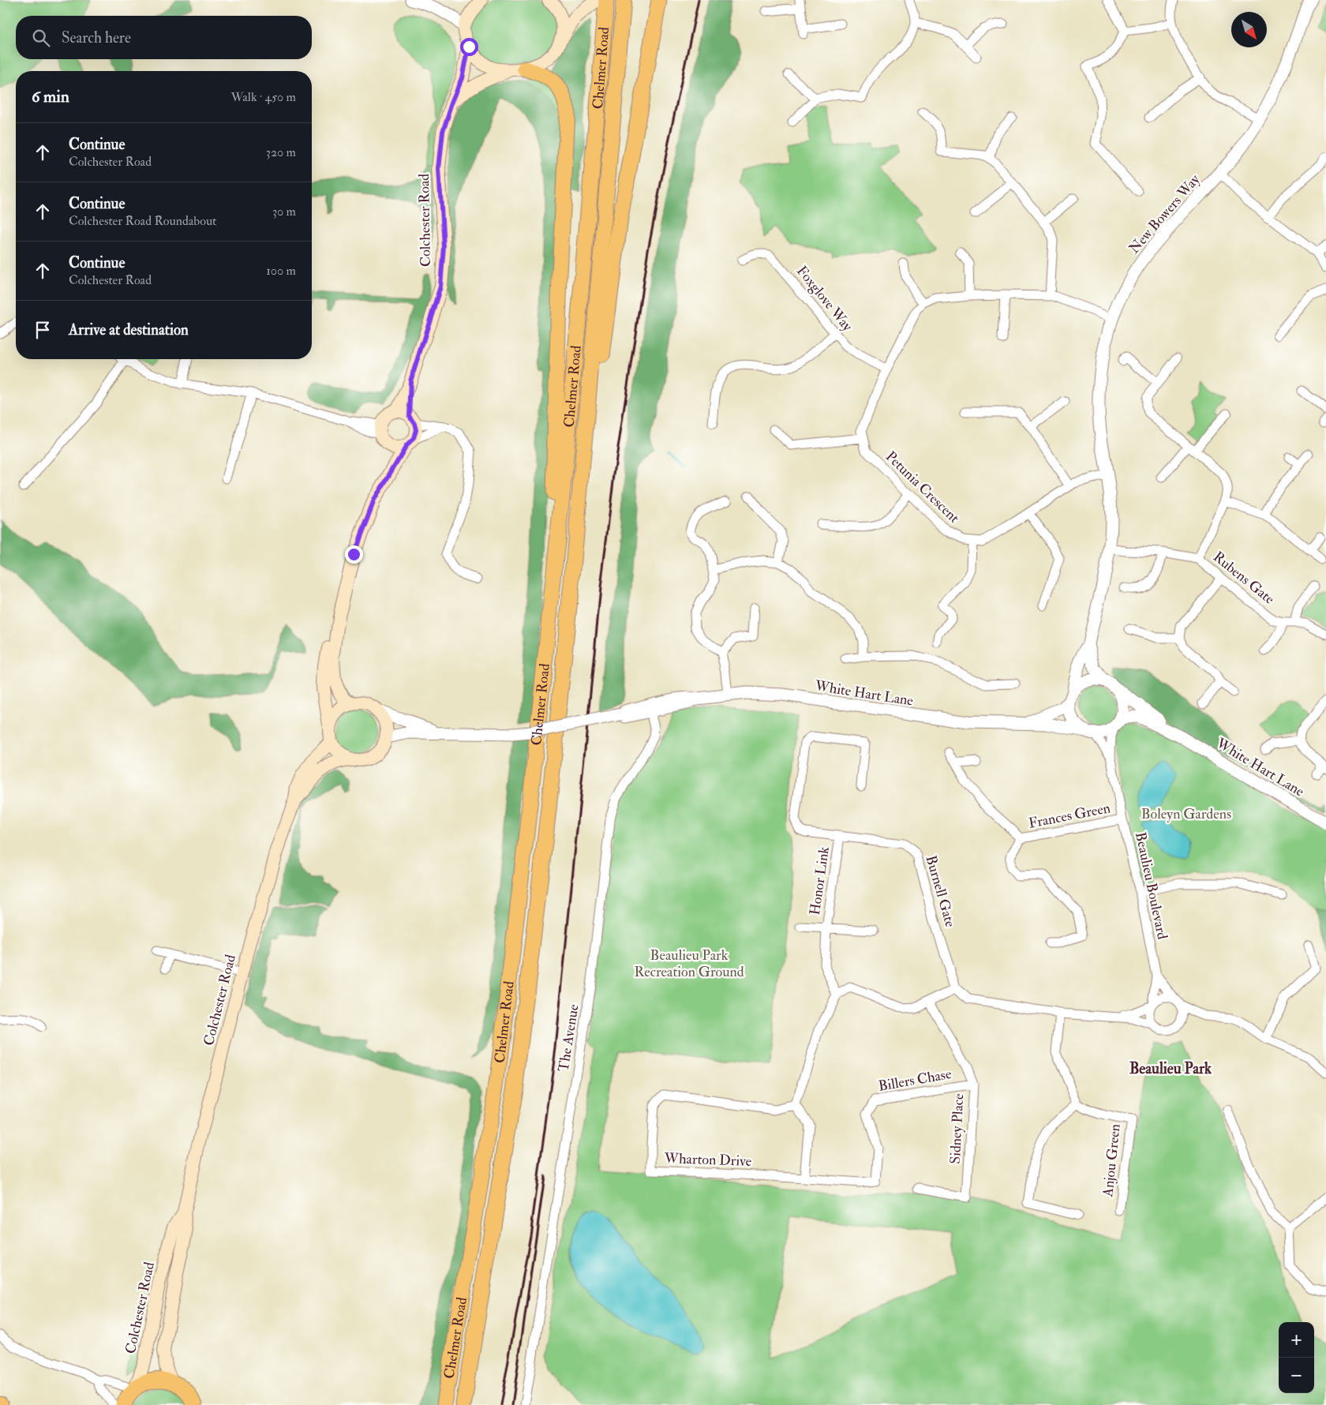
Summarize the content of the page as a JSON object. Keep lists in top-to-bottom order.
{
  "streets": {
    "main road": ["Chelmer Road", "Colchester Road"],
    "street": [
      "New Bowers Way",
      "Foxglove Way",
      "Petunia Crescent",
      "Rubens Gate",
      "White Hart Lane",
      "Frances Green",
      "Honor Link",
      "Beaulieu Boulevard",
      "Burnell Gate",
      "The Avenue",
      "Billers Chase",
      "Sidney Place",
      "Wharton Drive",
      "Anjou Green"
    ]
  },
  "crossings": [
    ["New Bowers Way", "Rubens Gate"],
    ["New Bowers Way", "White Hart Lane"],
    ["New Bowers Way", "Beaulieu Boulevard"],
    ["Colchester Road", "White Hart Lane"],
    ["White Hart Lane", "Beaulieu Boulevard"],
    ["White Hart Lane", "The Avenue"],
    ["Frances Green", "Beaulieu Boulevard"],
    ["Honor Link", "Burnell Gate"],
    ["Billers Chase", "Sidney Place"],
    ["Billers Chase", "Wharton Drive"]
  ],
  "districts": ["Beaulieu Park"],
  "parks": ["Boleyn Gardens", "Beaulieu Park Recreation Ground"],
  "north": "bottom right",
  "page": {
    "search": "Search here",
    "heading": ["6 min", "Walk · 450 m"],
    "list": [
      ["Continue", "Colchester Road", "320 m"],
      ["Continue", "Colchester Road Roundabout", "30 m"],
      ["Continue", "Colchester Road", "100 m"],
      "Arrive at destination"
    ],
    "map_buttons": ["+", "−"]
  }
}
